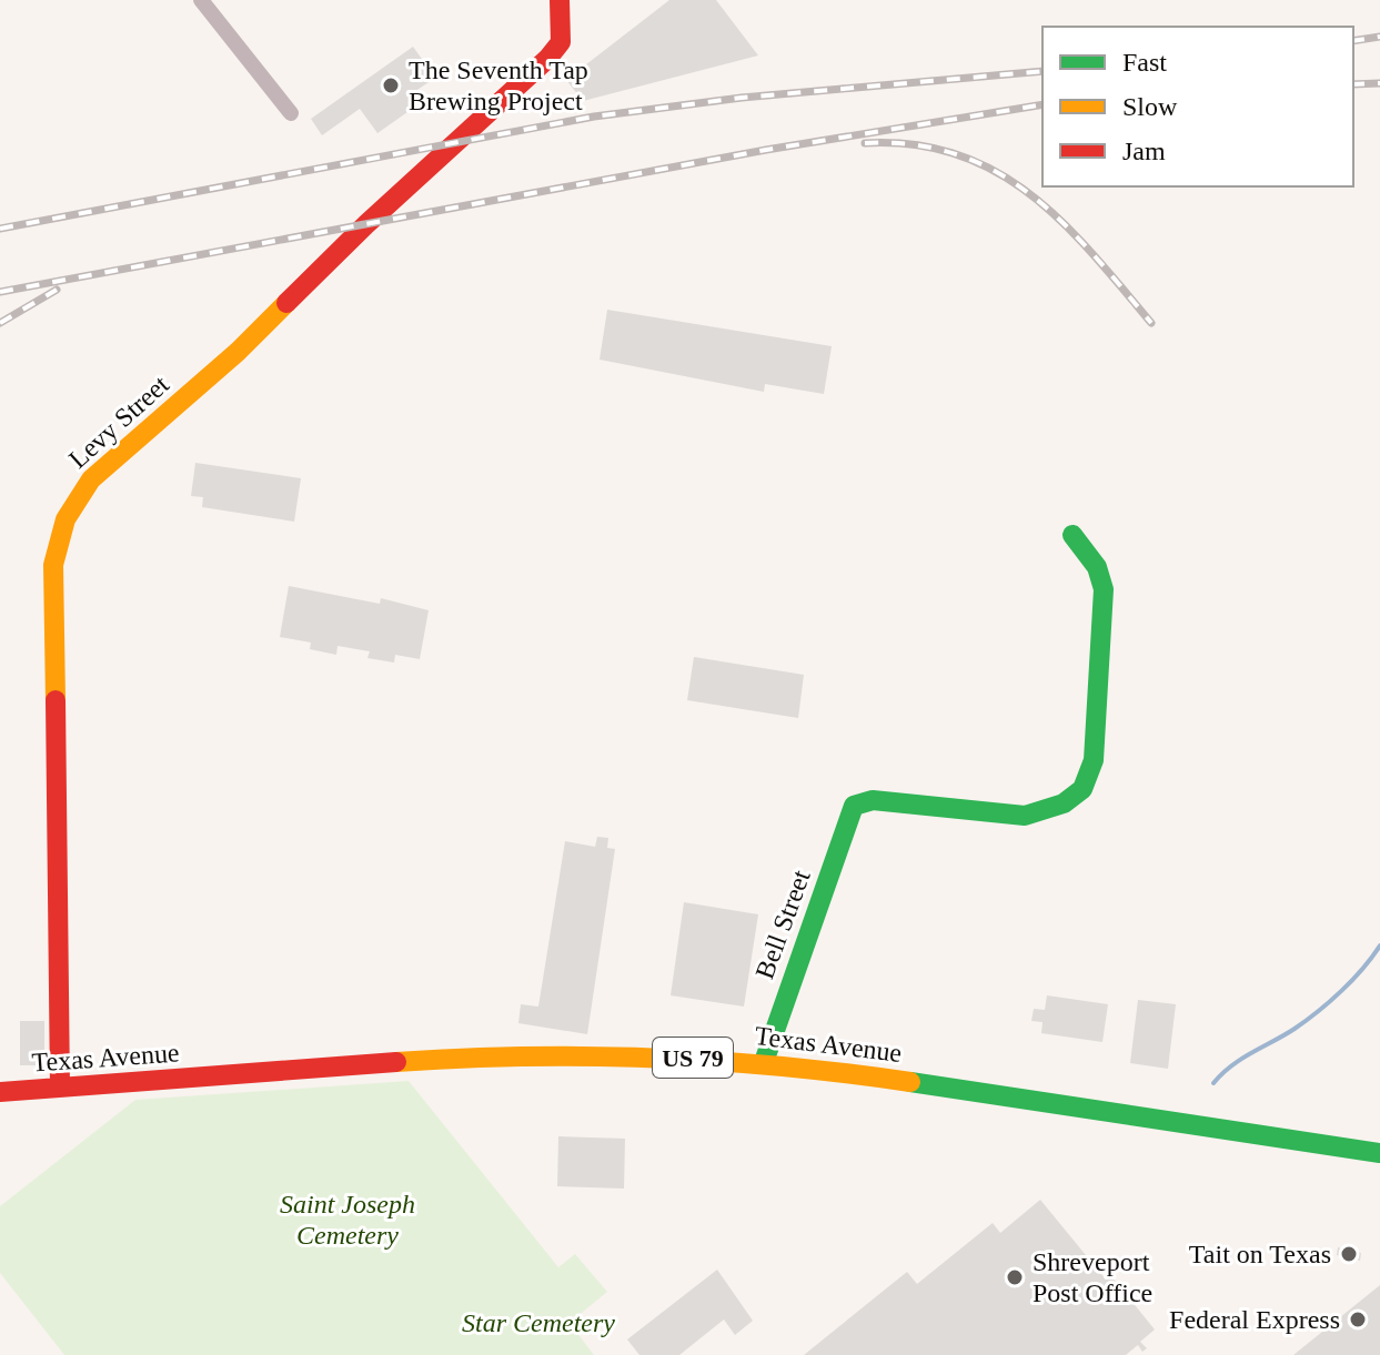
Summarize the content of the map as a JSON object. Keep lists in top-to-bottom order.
{
  "streets": {
    "street": [
      "Levy Street",
      "Bell Street",
      "Texas Avenue",
      "US 79"
    ]
  },
  "crossings": [
    ["Levy Street", "Texas Avenue"],
    ["Bell Street", "Texas Avenue"]
  ],
  "parks": ["Saint Joseph Cemetery", "Star Cemetery"],
  "places": [
    "The Seventh Tap Brewing Project",
    "Tait on Texas",
    "Shreveport Post Office",
    "Federal Express"
  ],
  "legend": ["Fast", "Slow", "Jam"]
}
